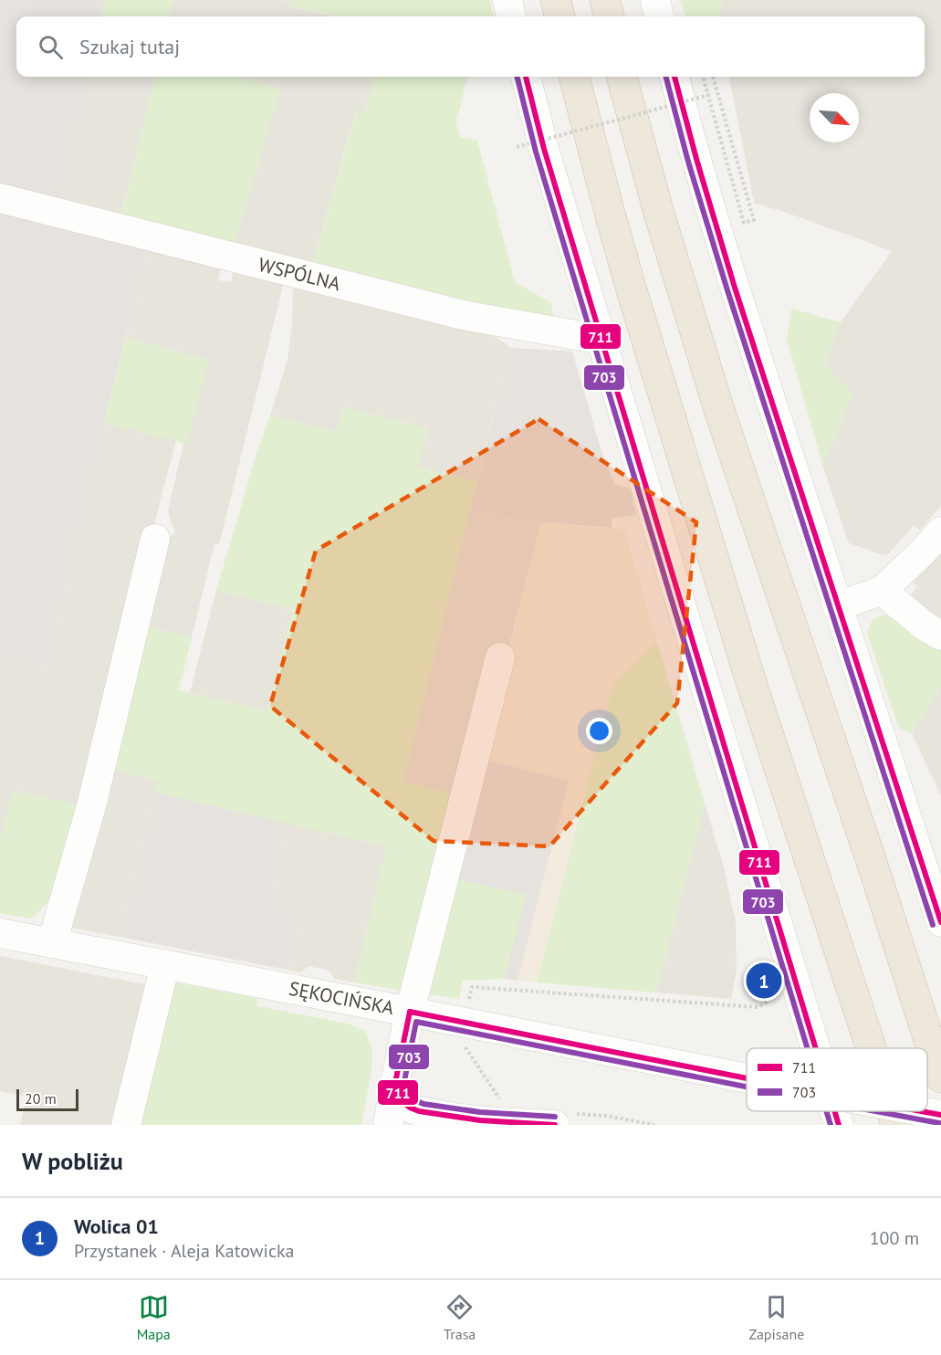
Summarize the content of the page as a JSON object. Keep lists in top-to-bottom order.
{
  "streets": {
    "street": ["WSPÓLNA", "SĘKOCIŃSKA"]
  },
  "lines": ["transit line 711", "transit line 703"],
  "legend": ["711", "703"],
  "scale_bar": "20 m",
  "north": "bottom right",
  "page": {
    "search": "Szukaj tutaj",
    "pins": "1",
    "scale": "20 m",
    "heading": "W pobliżu",
    "list": [
      {
        "mark": "1",
        "name": "Wolica 01",
        "note": "Przystanek · Aleja Katowicka",
        "value": "100 m"
      }
    ],
    "nav": ["Mapa", "Trasa", "Zapisane"]
  }
}
